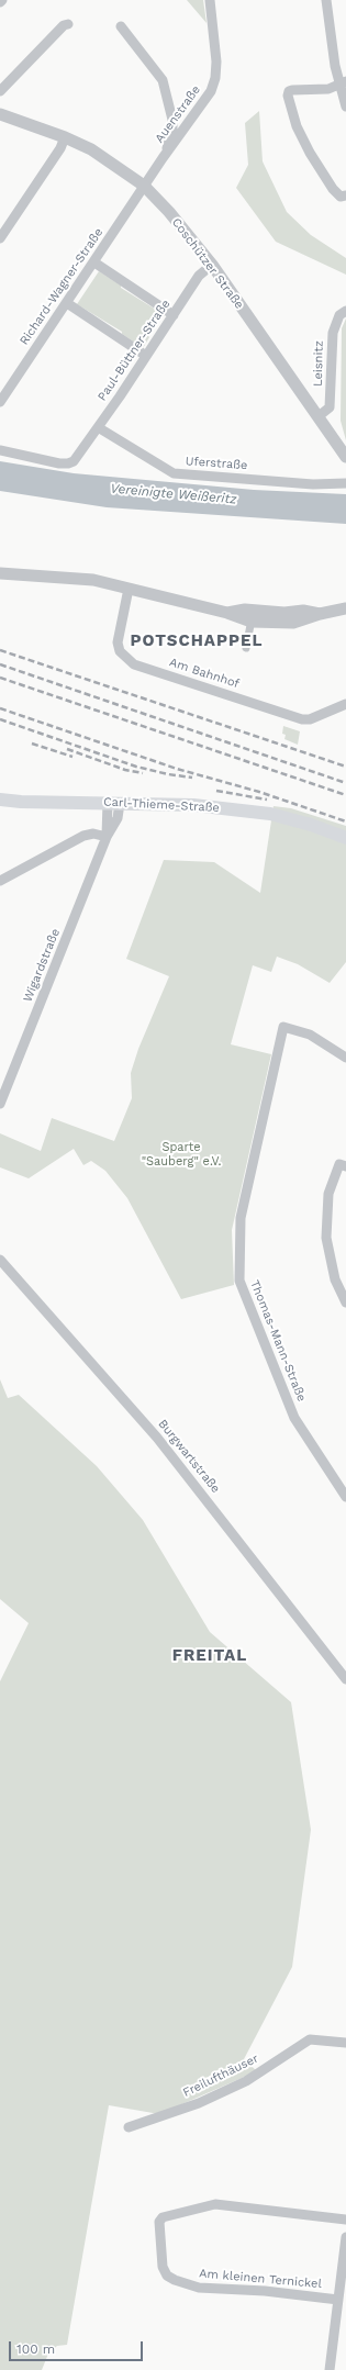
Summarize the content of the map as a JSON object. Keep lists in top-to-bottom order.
{
  "streets": {
    "main road": ["Carl-Thieme-Straße"],
    "street": [
      "Auenstraße",
      "Coschützer Straße",
      "Richard-Wagner-Straße",
      "Paul-Büttner-Straße",
      "Leisnitz",
      "Uferstraße",
      "Am Bahnhof",
      "Wigardstraße",
      "Thomas-Mann-Straße",
      "Burgwartstraße",
      "Freilufthäuser",
      "Am kleinen Ternickel"
    ]
  },
  "crossings": [
    ["Auenstraße", "Coschützer Straße"],
    ["Auenstraße", "Richard-Wagner-Straße"],
    ["Coschützer Straße", "Richard-Wagner-Straße"],
    ["Coschützer Straße", "Paul-Büttner-Straße"],
    ["Coschützer Straße", "Leisnitz"],
    ["Paul-Büttner-Straße", "Uferstraße"],
    ["Carl-Thieme-Straße", "Wigardstraße"]
  ],
  "districts": ["POTSCHAPPEL", "FREITAL"],
  "water": ["Vereinigte Weißeritz"],
  "parks": ["Sparte \"Sauberg\" e.V."],
  "scale_bar": "100 m"
}
